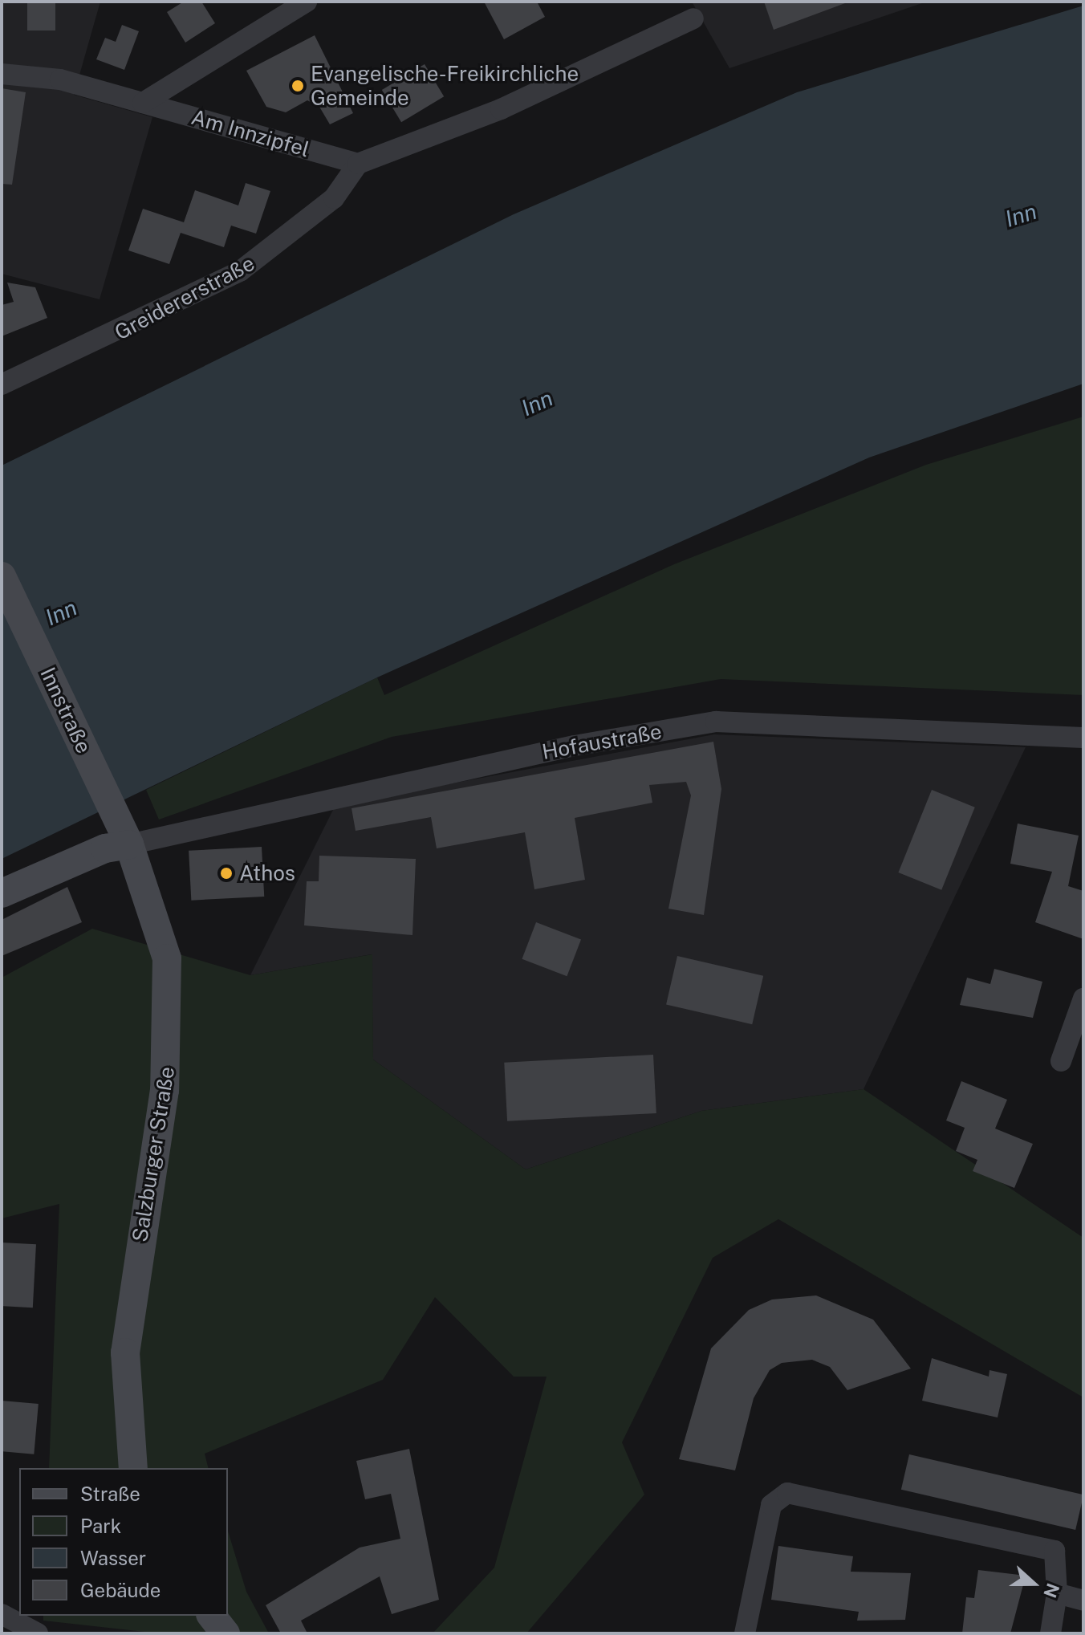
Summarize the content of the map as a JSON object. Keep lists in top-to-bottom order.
{
  "streets": {
    "main road": ["Innstraße", "Salzburger Straße"],
    "street": ["Am Innzipfel", "Greidererstraße", "Hofaustraße"]
  },
  "crossings": [
    ["Am Innzipfel", "Greidererstraße"],
    ["Innstraße", "Hofaustraße"],
    ["Innstraße", "Salzburger Straße"],
    ["Hofaustraße", "Salzburger Straße"]
  ],
  "water": ["Inn"],
  "places": ["Evangelische-Freikirchliche Gemeinde", "Athos"],
  "legend": [
    "Straße",
    "Park",
    "Wasser",
    "Gebäude"
  ],
  "north": "right"
}
